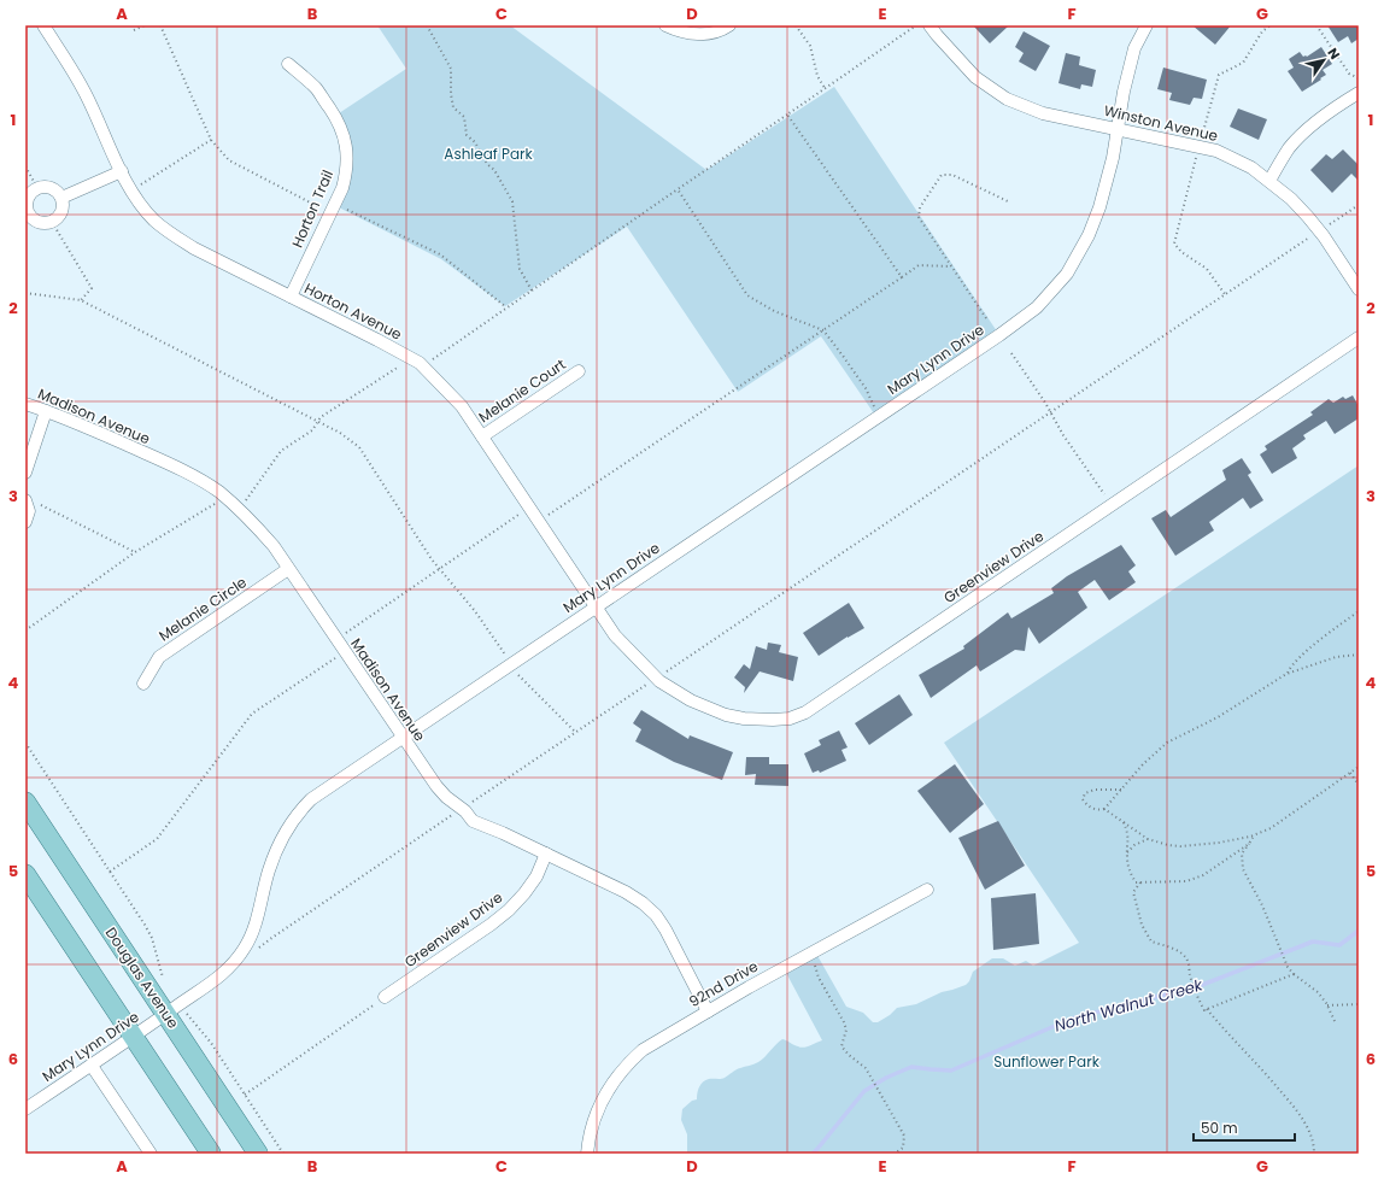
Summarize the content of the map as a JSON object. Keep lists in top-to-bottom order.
{
  "streets": {
    "main road": ["Douglas Avenue"],
    "street": [
      "Winston Avenue",
      "Horton Trail",
      "Horton Avenue",
      "Mary Lynn Drive",
      "Melanie Court",
      "Madison Avenue",
      "Greenview Drive",
      "Melanie Circle",
      "92nd Drive"
    ]
  },
  "crossings": [
    ["Winston Avenue", "Mary Lynn Drive"],
    ["Horton Trail", "Horton Avenue"],
    ["Horton Avenue", "Mary Lynn Drive"],
    ["Horton Avenue", "Melanie Court"],
    ["Horton Avenue", "Greenview Drive"],
    ["Mary Lynn Drive", "Madison Avenue"],
    ["Mary Lynn Drive", "Douglas Avenue"],
    ["Madison Avenue", "Greenview Drive"],
    ["Madison Avenue", "Melanie Circle"],
    ["Madison Avenue", "92nd Drive"]
  ],
  "water": ["North Walnut Creek"],
  "parks": ["Ashleaf Park", "Sunflower Park"],
  "scale_bar": "50 m",
  "north": "top right",
  "grid": {
    "columns": [
      "A",
      "B",
      "C",
      "D",
      "E",
      "F",
      "G"
    ],
    "rows": [
      "1",
      "2",
      "3",
      "4",
      "5",
      "6"
    ]
  }
}
